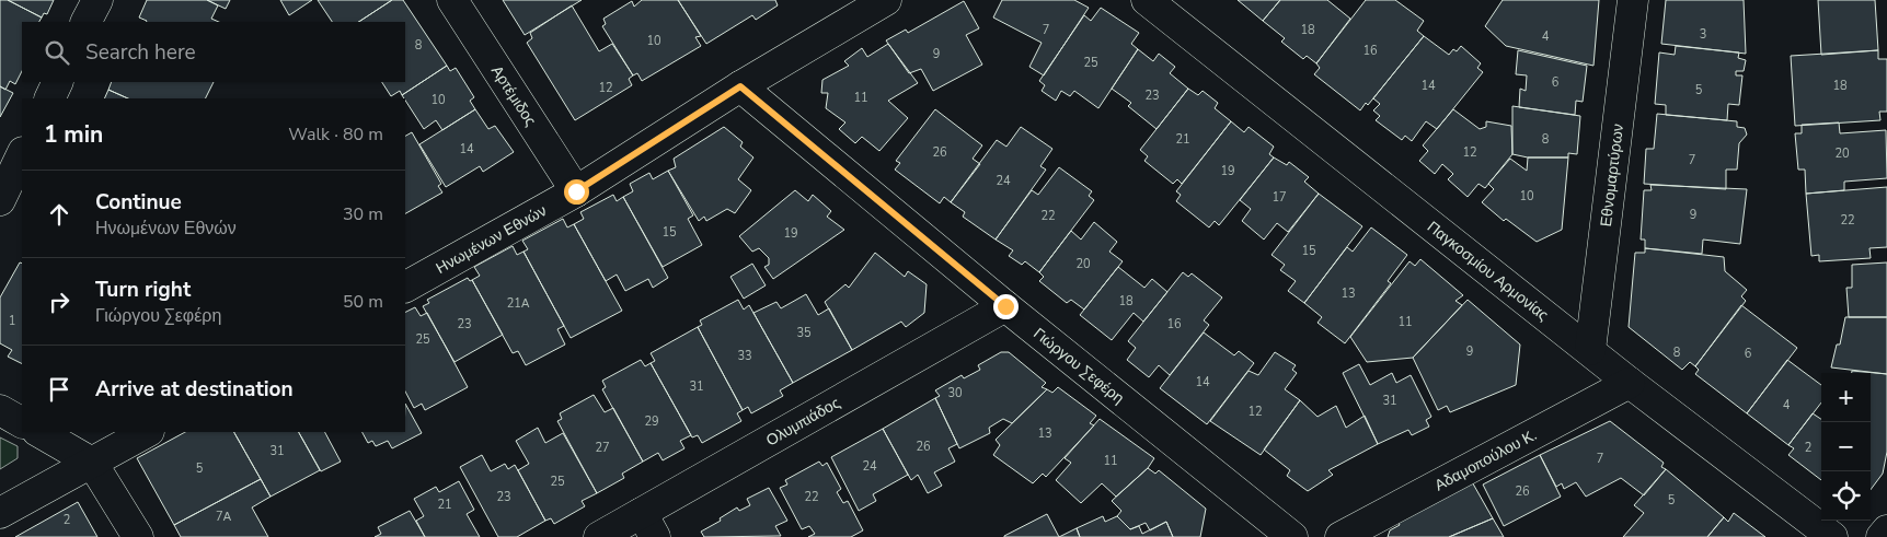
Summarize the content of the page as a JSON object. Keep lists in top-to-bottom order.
{
  "streets": {
    "street": [
      "Αρτέμιδος",
      "Εθνομαρτύρων",
      "Ηνωμένων Εθνών",
      "Παγκοσμίου Αρμονίας",
      "Γιώργου Σεφέρη",
      "Ολυμπιάδος",
      "Αδαμοπούλου Κ."
    ]
  },
  "crossings": [
    ["Αρτέμιδος", "Ηνωμένων Εθνών"],
    ["Εθνομαρτύρων", "Παγκοσμίου Αρμονίας"],
    ["Ηνωμένων Εθνών", "Γιώργου Σεφέρη"],
    ["Παγκοσμίου Αρμονίας", "Αδαμοπούλου Κ."],
    ["Γιώργου Σεφέρη", "Ολυμπιάδος"]
  ],
  "house_numbers": [
    "7",
    "18",
    "3",
    "4",
    "10",
    "8",
    "16",
    "9",
    "25",
    "6",
    "14",
    "18",
    "12",
    "5",
    "23",
    "11",
    "10",
    "21",
    "8",
    "14",
    "26",
    "12",
    "20",
    "7",
    "19",
    "24",
    "10",
    "17",
    "9",
    "22",
    "22",
    "15",
    "19",
    "15",
    "20",
    "13",
    "18",
    "21Α",
    "1",
    "11",
    "23",
    "16",
    "35",
    "25",
    "9",
    "8",
    "6",
    "33",
    "14",
    "31",
    "30",
    "31",
    "4",
    "12",
    "29",
    "13",
    "26",
    "27",
    "2",
    "31",
    "7",
    "11",
    "24",
    "5",
    "25",
    "26",
    "23",
    "22",
    "5",
    "21",
    "7Α",
    "2"
  ],
  "page": {
    "search": "Search here",
    "heading": ["1 min", "Walk · 80 m"],
    "list": [
      ["Continue", "Ηνωμένων Εθνών", "30 m"],
      ["Turn right", "Γιώργου Σεφέρη", "50 m"],
      "Arrive at destination"
    ],
    "map_buttons": ["+", "−"]
  }
}
